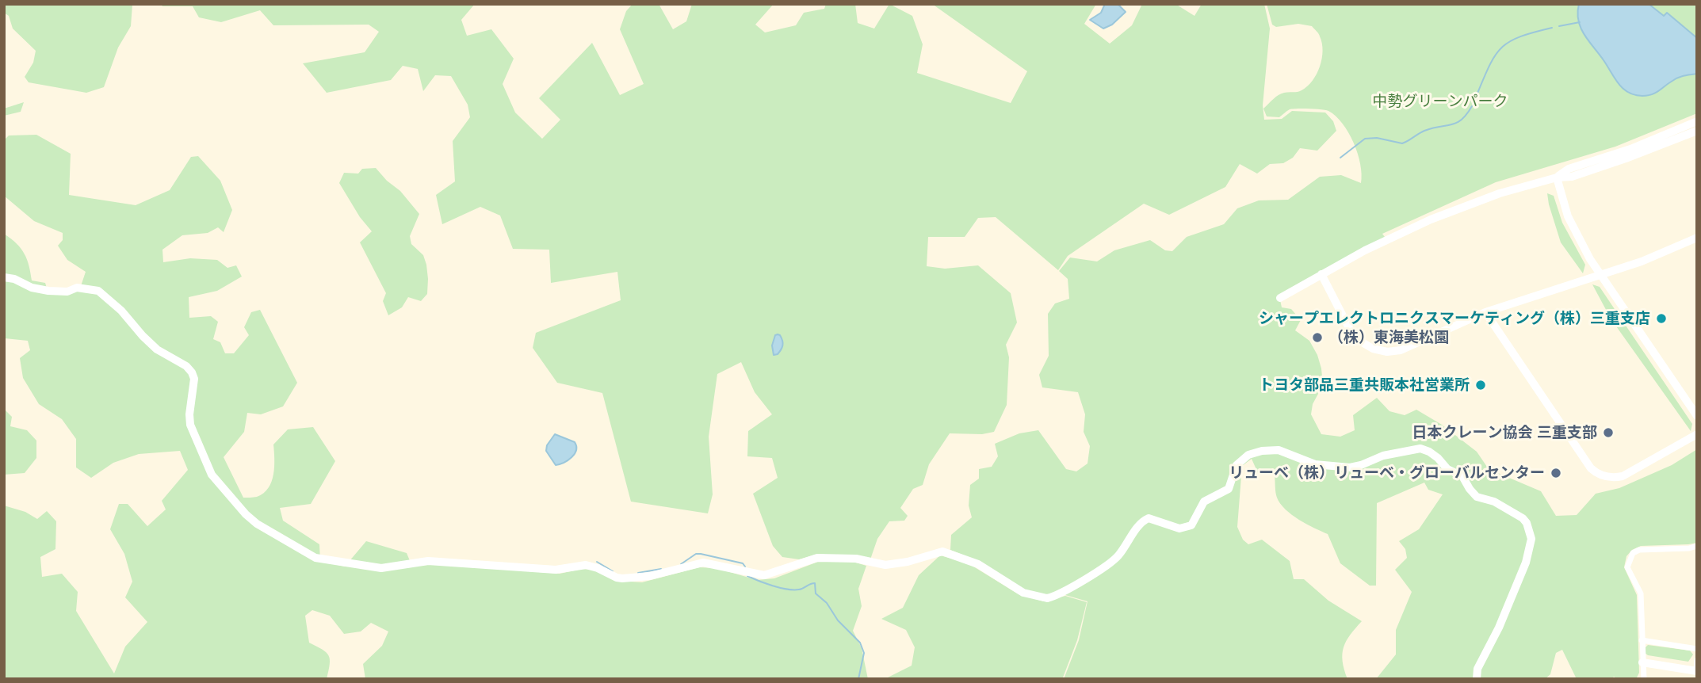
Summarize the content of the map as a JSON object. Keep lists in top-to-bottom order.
{
  "parks": ["中勢グリーンパーク"],
  "places": [
    "シャープエレクトロニクスマーケティング（株）三重支店",
    "（株）東海美松園",
    "トヨタ部品三重共販本社営業所",
    "日本クレーン協会 三重支部",
    "リューベ（株）リューベ・グローバルセンター"
  ]
}
